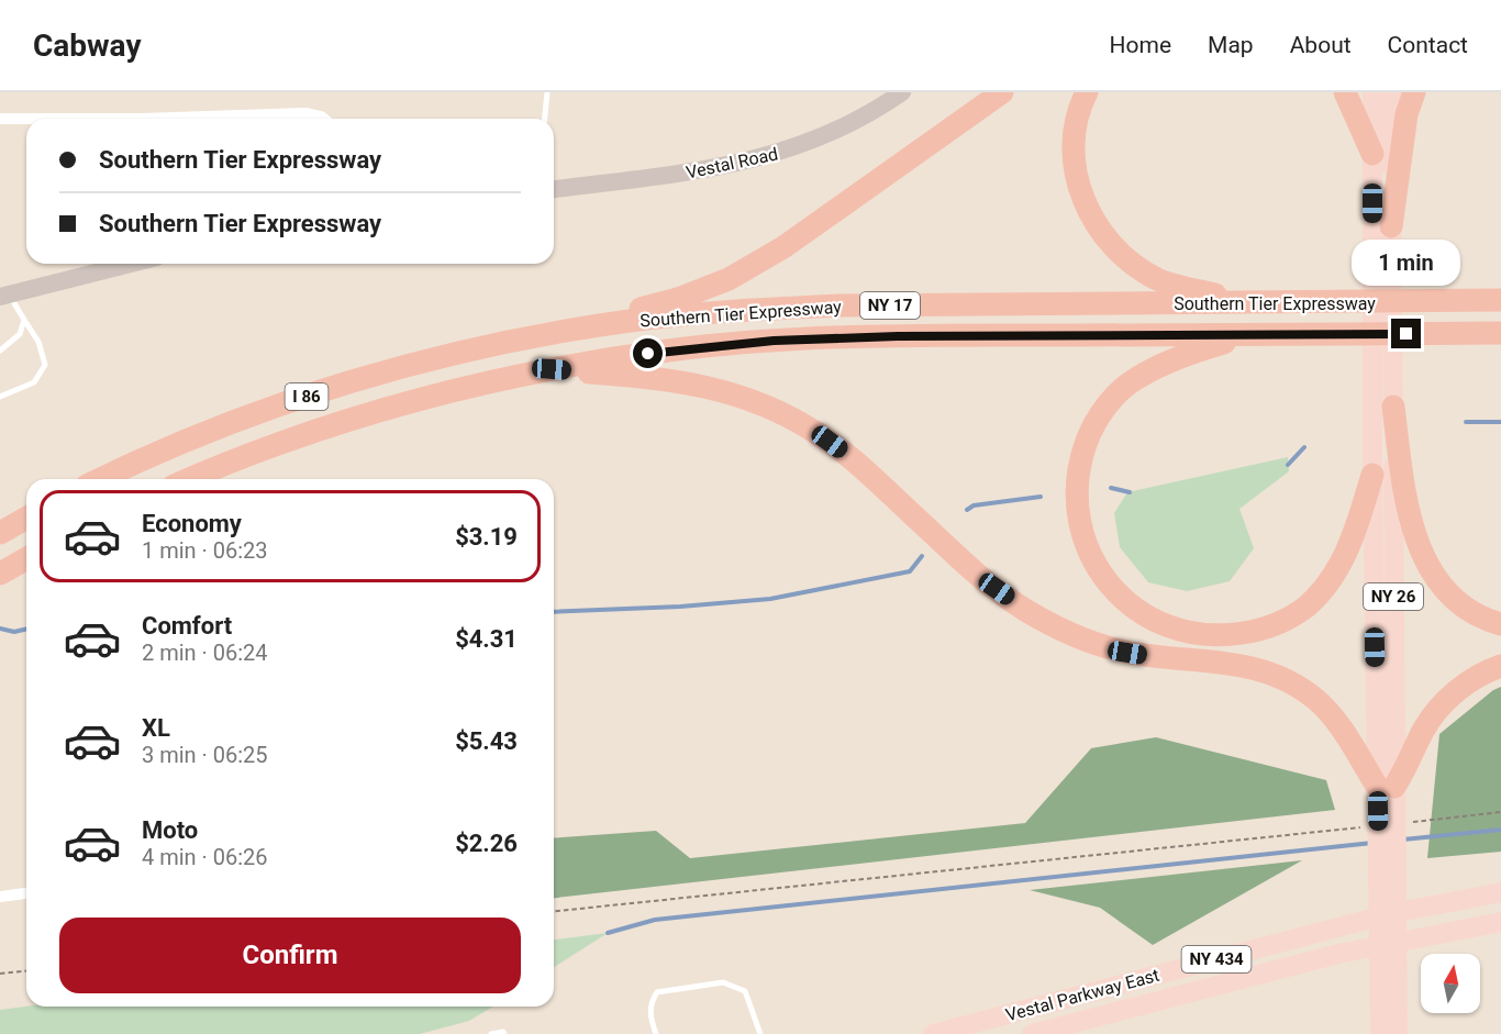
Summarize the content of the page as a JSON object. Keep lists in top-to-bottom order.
{
  "streets": {
    "highway": ["Southern Tier Expressway", "NY 17", "I 86"],
    "main road": ["NY 26", "NY 434", "Vestal Parkway East"],
    "street": ["Vestal Road"]
  },
  "north": "top",
  "page": {
    "header": "Cabway",
    "nav": [
      "Home",
      "Map",
      "About",
      "Contact"
    ],
    "banner": ["Southern Tier Expressway", "Southern Tier Expressway"],
    "bubble": "1 min",
    "list": [
      {
        "name": "Economy",
        "note": "1 min · 06:23",
        "value": "$3.19"
      },
      {
        "name": "Comfort",
        "note": "2 min · 06:24",
        "value": "$4.31"
      },
      {
        "name": "XL",
        "note": "3 min · 06:25",
        "value": "$5.43"
      },
      {
        "name": "Moto",
        "note": "4 min · 06:26",
        "value": "$2.26"
      }
    ],
    "buttons": "Confirm"
  }
}
